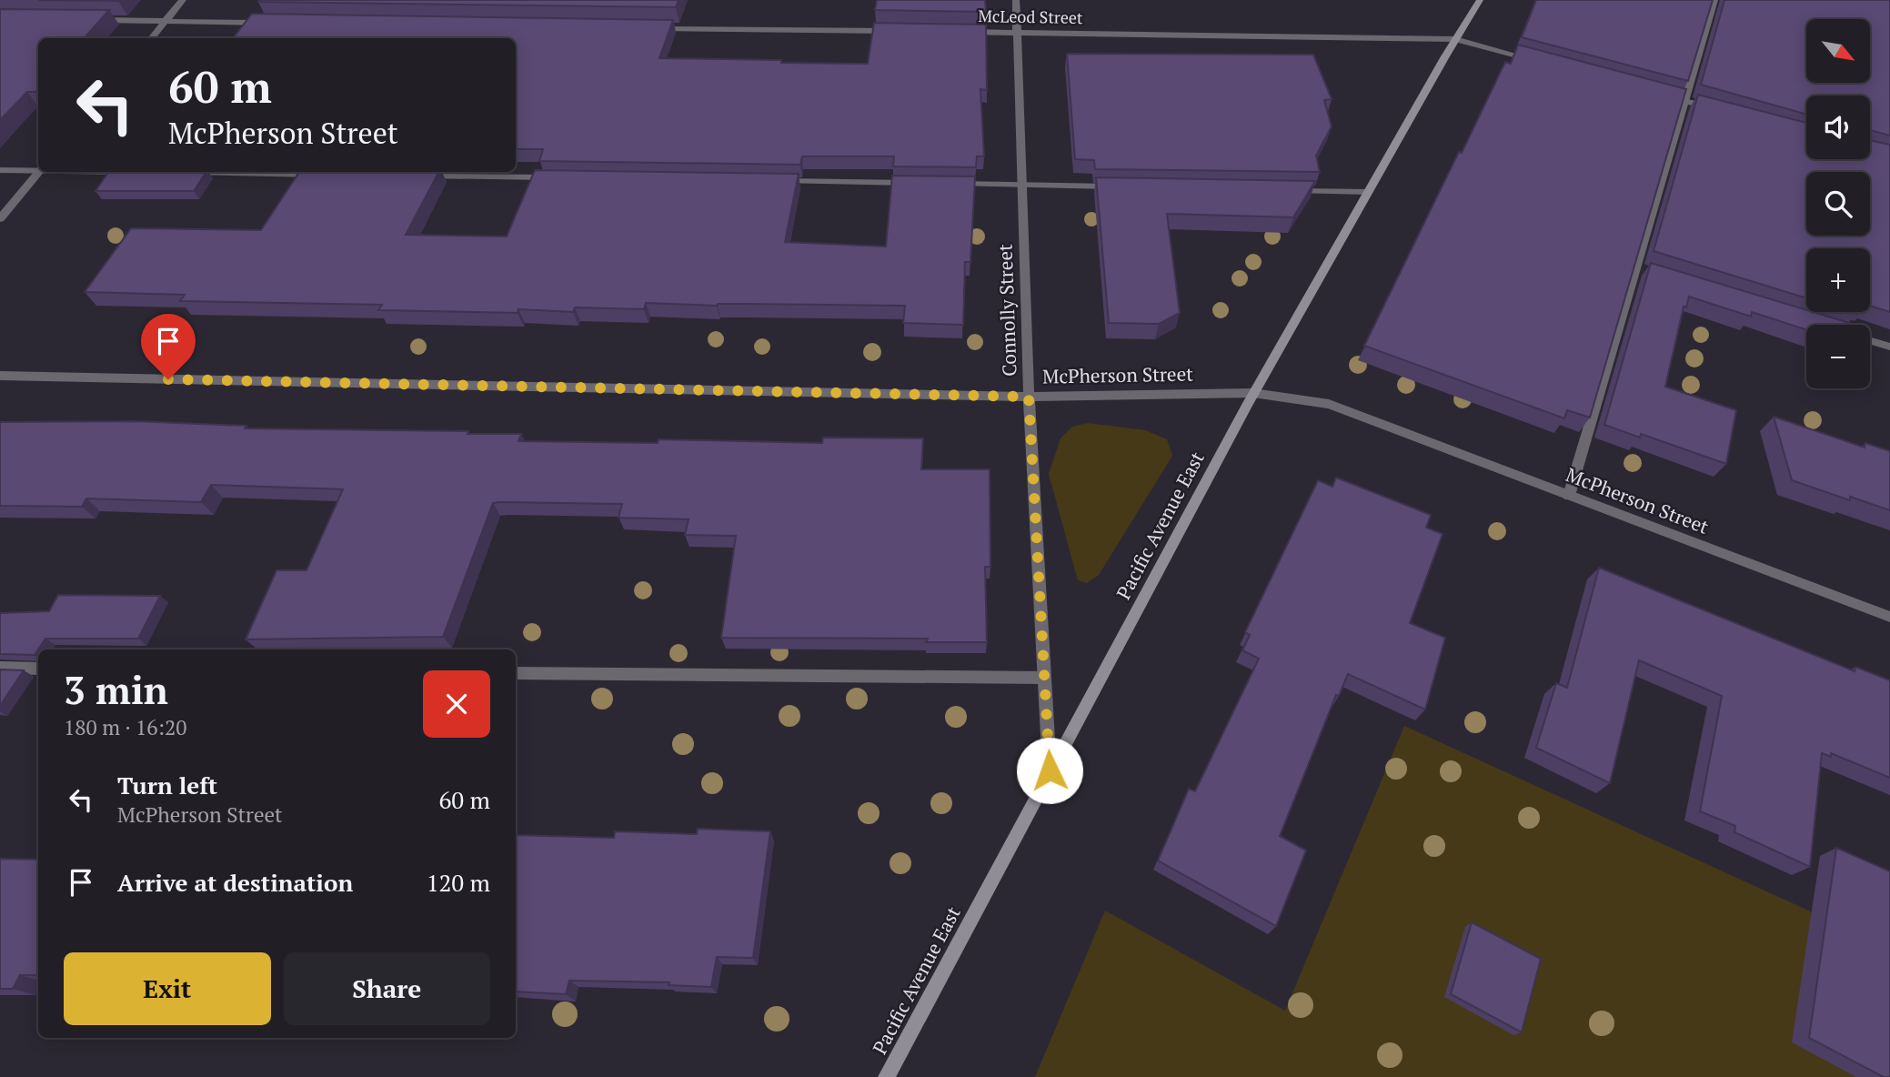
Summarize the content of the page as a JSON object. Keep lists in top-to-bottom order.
{
  "streets": {
    "street": [
      "McLeod Street",
      "Connolly Street",
      "McPherson Street",
      "Pacific Avenue East"
    ]
  },
  "crossings": [
    ["McLeod Street", "Connolly Street"],
    ["McLeod Street", "Pacific Avenue East"],
    ["Connolly Street", "McPherson Street"],
    ["Connolly Street", "Pacific Avenue East"],
    ["McPherson Street", "Pacific Avenue East"]
  ],
  "north": "bottom right",
  "page": {
    "map_buttons": ["+", "−"],
    "turn": ["60 m", "McPherson Street"],
    "heading": ["3 min", "180 m · 16:20"],
    "list": [
      {
        "name": "Turn left",
        "note": "McPherson Street",
        "value": "60 m"
      },
      {
        "name": "Arrive at destination",
        "value": "120 m"
      }
    ],
    "buttons": ["Exit", "Share"]
  }
}
